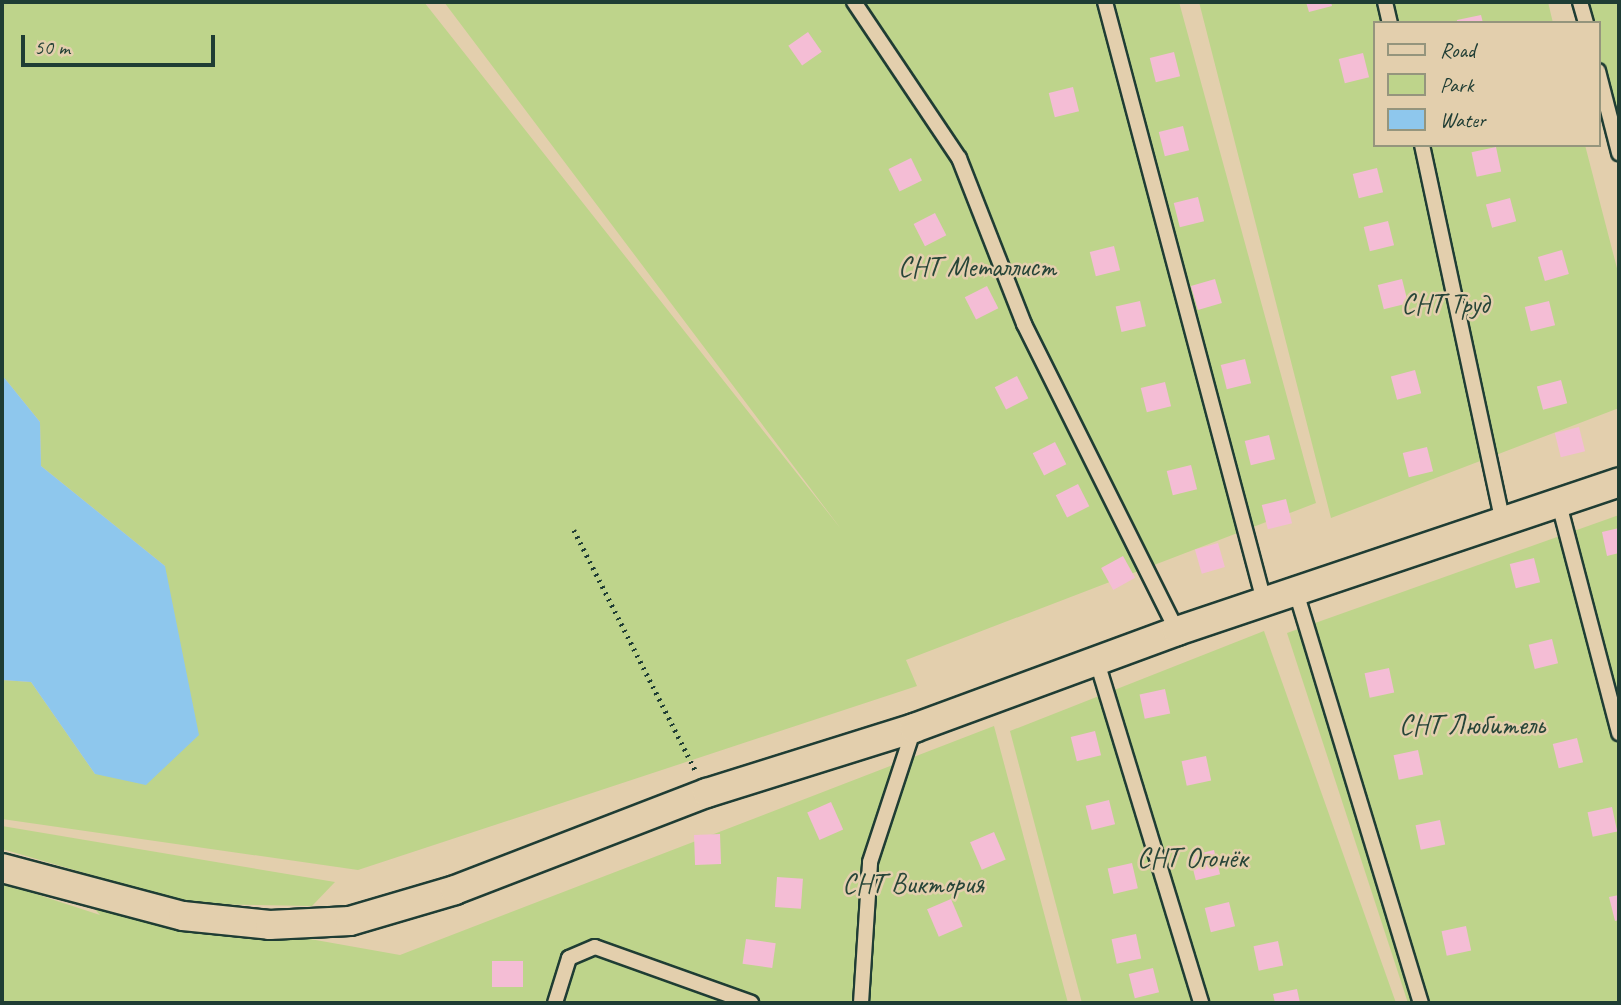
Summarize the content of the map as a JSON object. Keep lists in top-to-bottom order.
{
  "parks": [
    "СНТ Металлист",
    "СНТ Труд",
    "СНТ Любитель",
    "СНТ Огонёк",
    "СНТ Виктория"
  ],
  "legend": ["Road", "Park", "Water"],
  "scale_bar": "50 m"
}
